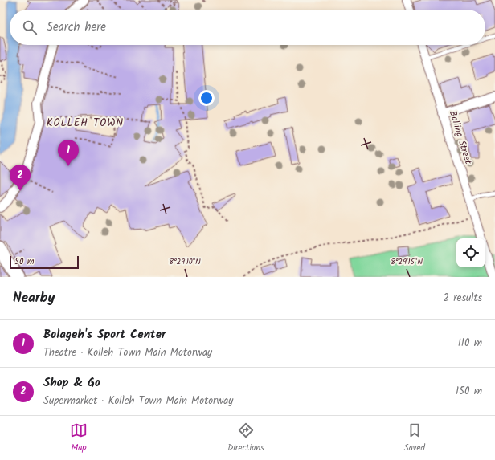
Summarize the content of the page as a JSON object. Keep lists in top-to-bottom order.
{
  "streets": {
    "street": ["Bolling Street"]
  },
  "districts": ["KOLLEH TOWN"],
  "scale_bar": "50 m",
  "page": {
    "search": "Search here",
    "pins": ["1", "2"],
    "scale": "50 m",
    "heading": ["Nearby", "2 results"],
    "list": [
      {
        "mark": "1",
        "name": "Bolageh's Sport Center",
        "note": "Theatre · Kolleh Town Main Motorway",
        "value": "110 m"
      },
      {
        "mark": "2",
        "name": "Shop & Go",
        "note": "Supermarket · Kolleh Town Main Motorway",
        "value": "150 m"
      }
    ],
    "nav": ["Map", "Directions", "Saved"]
  },
  "coordinates": ["8°29'10\"N", "8°29'15\"N"]
}
